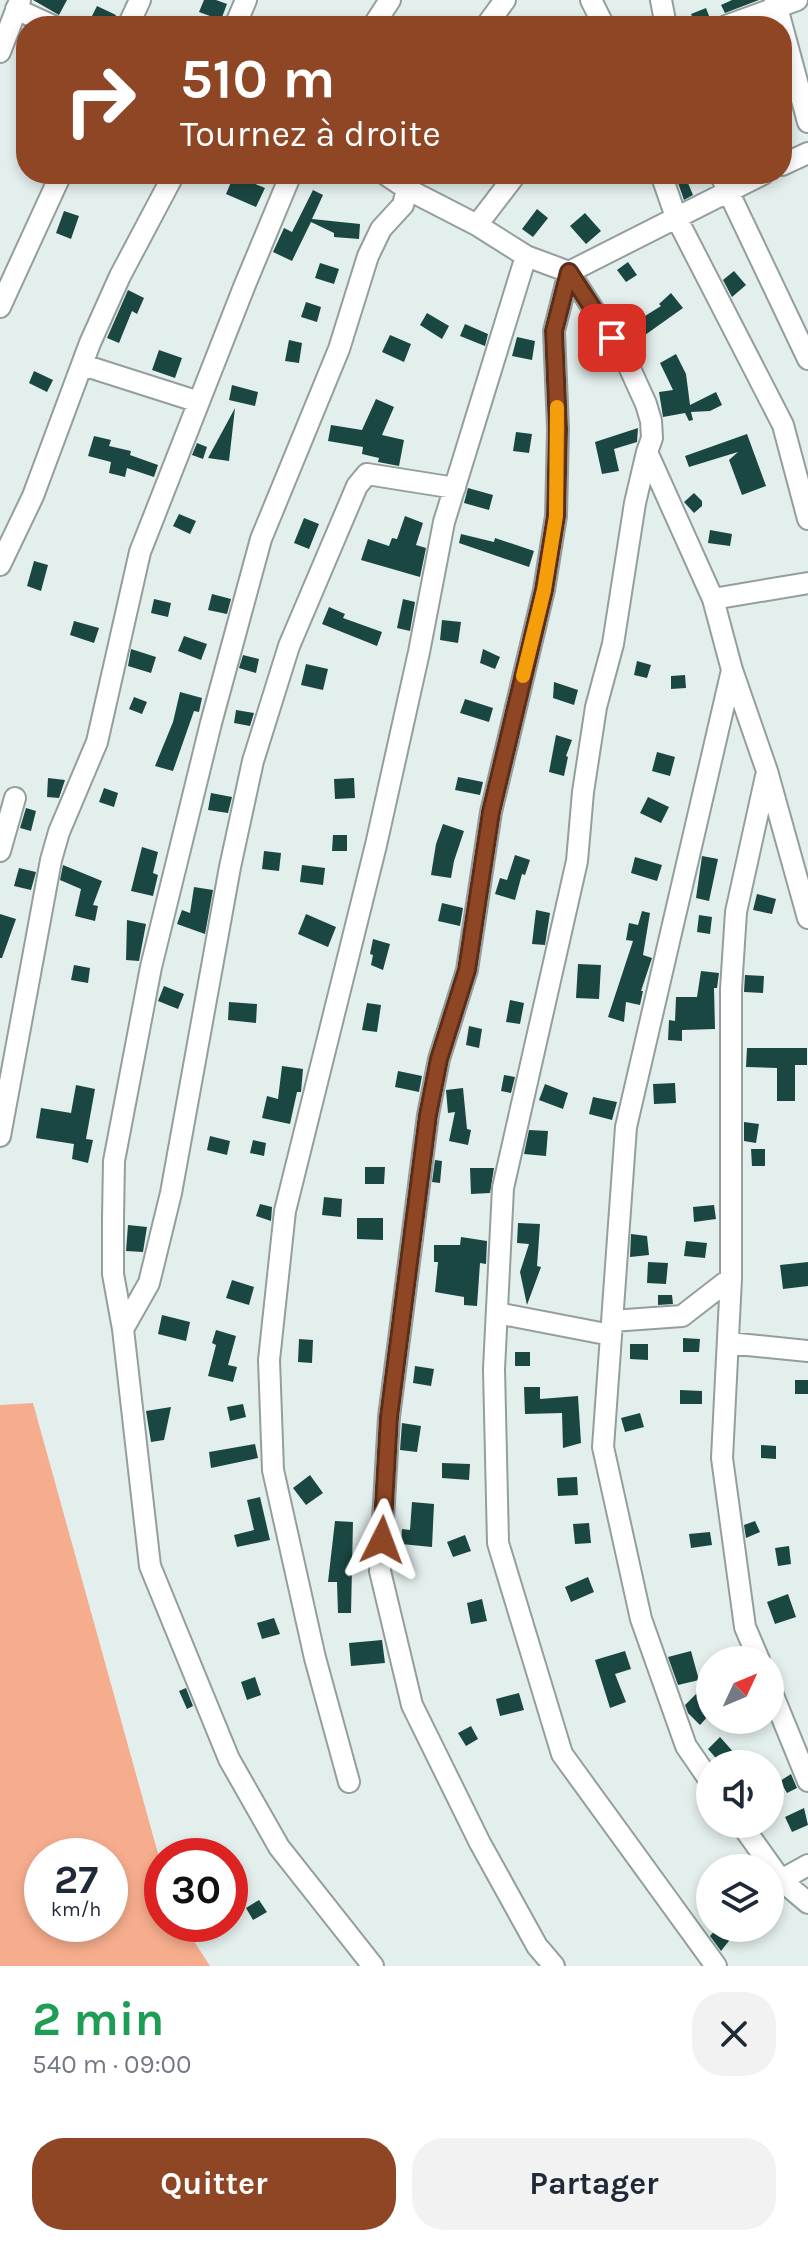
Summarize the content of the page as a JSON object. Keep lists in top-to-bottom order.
{
  "north": "top right",
  "page": {
    "turn": ["510 m", "Tournez à droite"],
    "speed": "27 km/h",
    "limit": "30",
    "heading": ["2 min", "540 m · 09:00"],
    "buttons": ["Quitter", "Partager"]
  }
}
